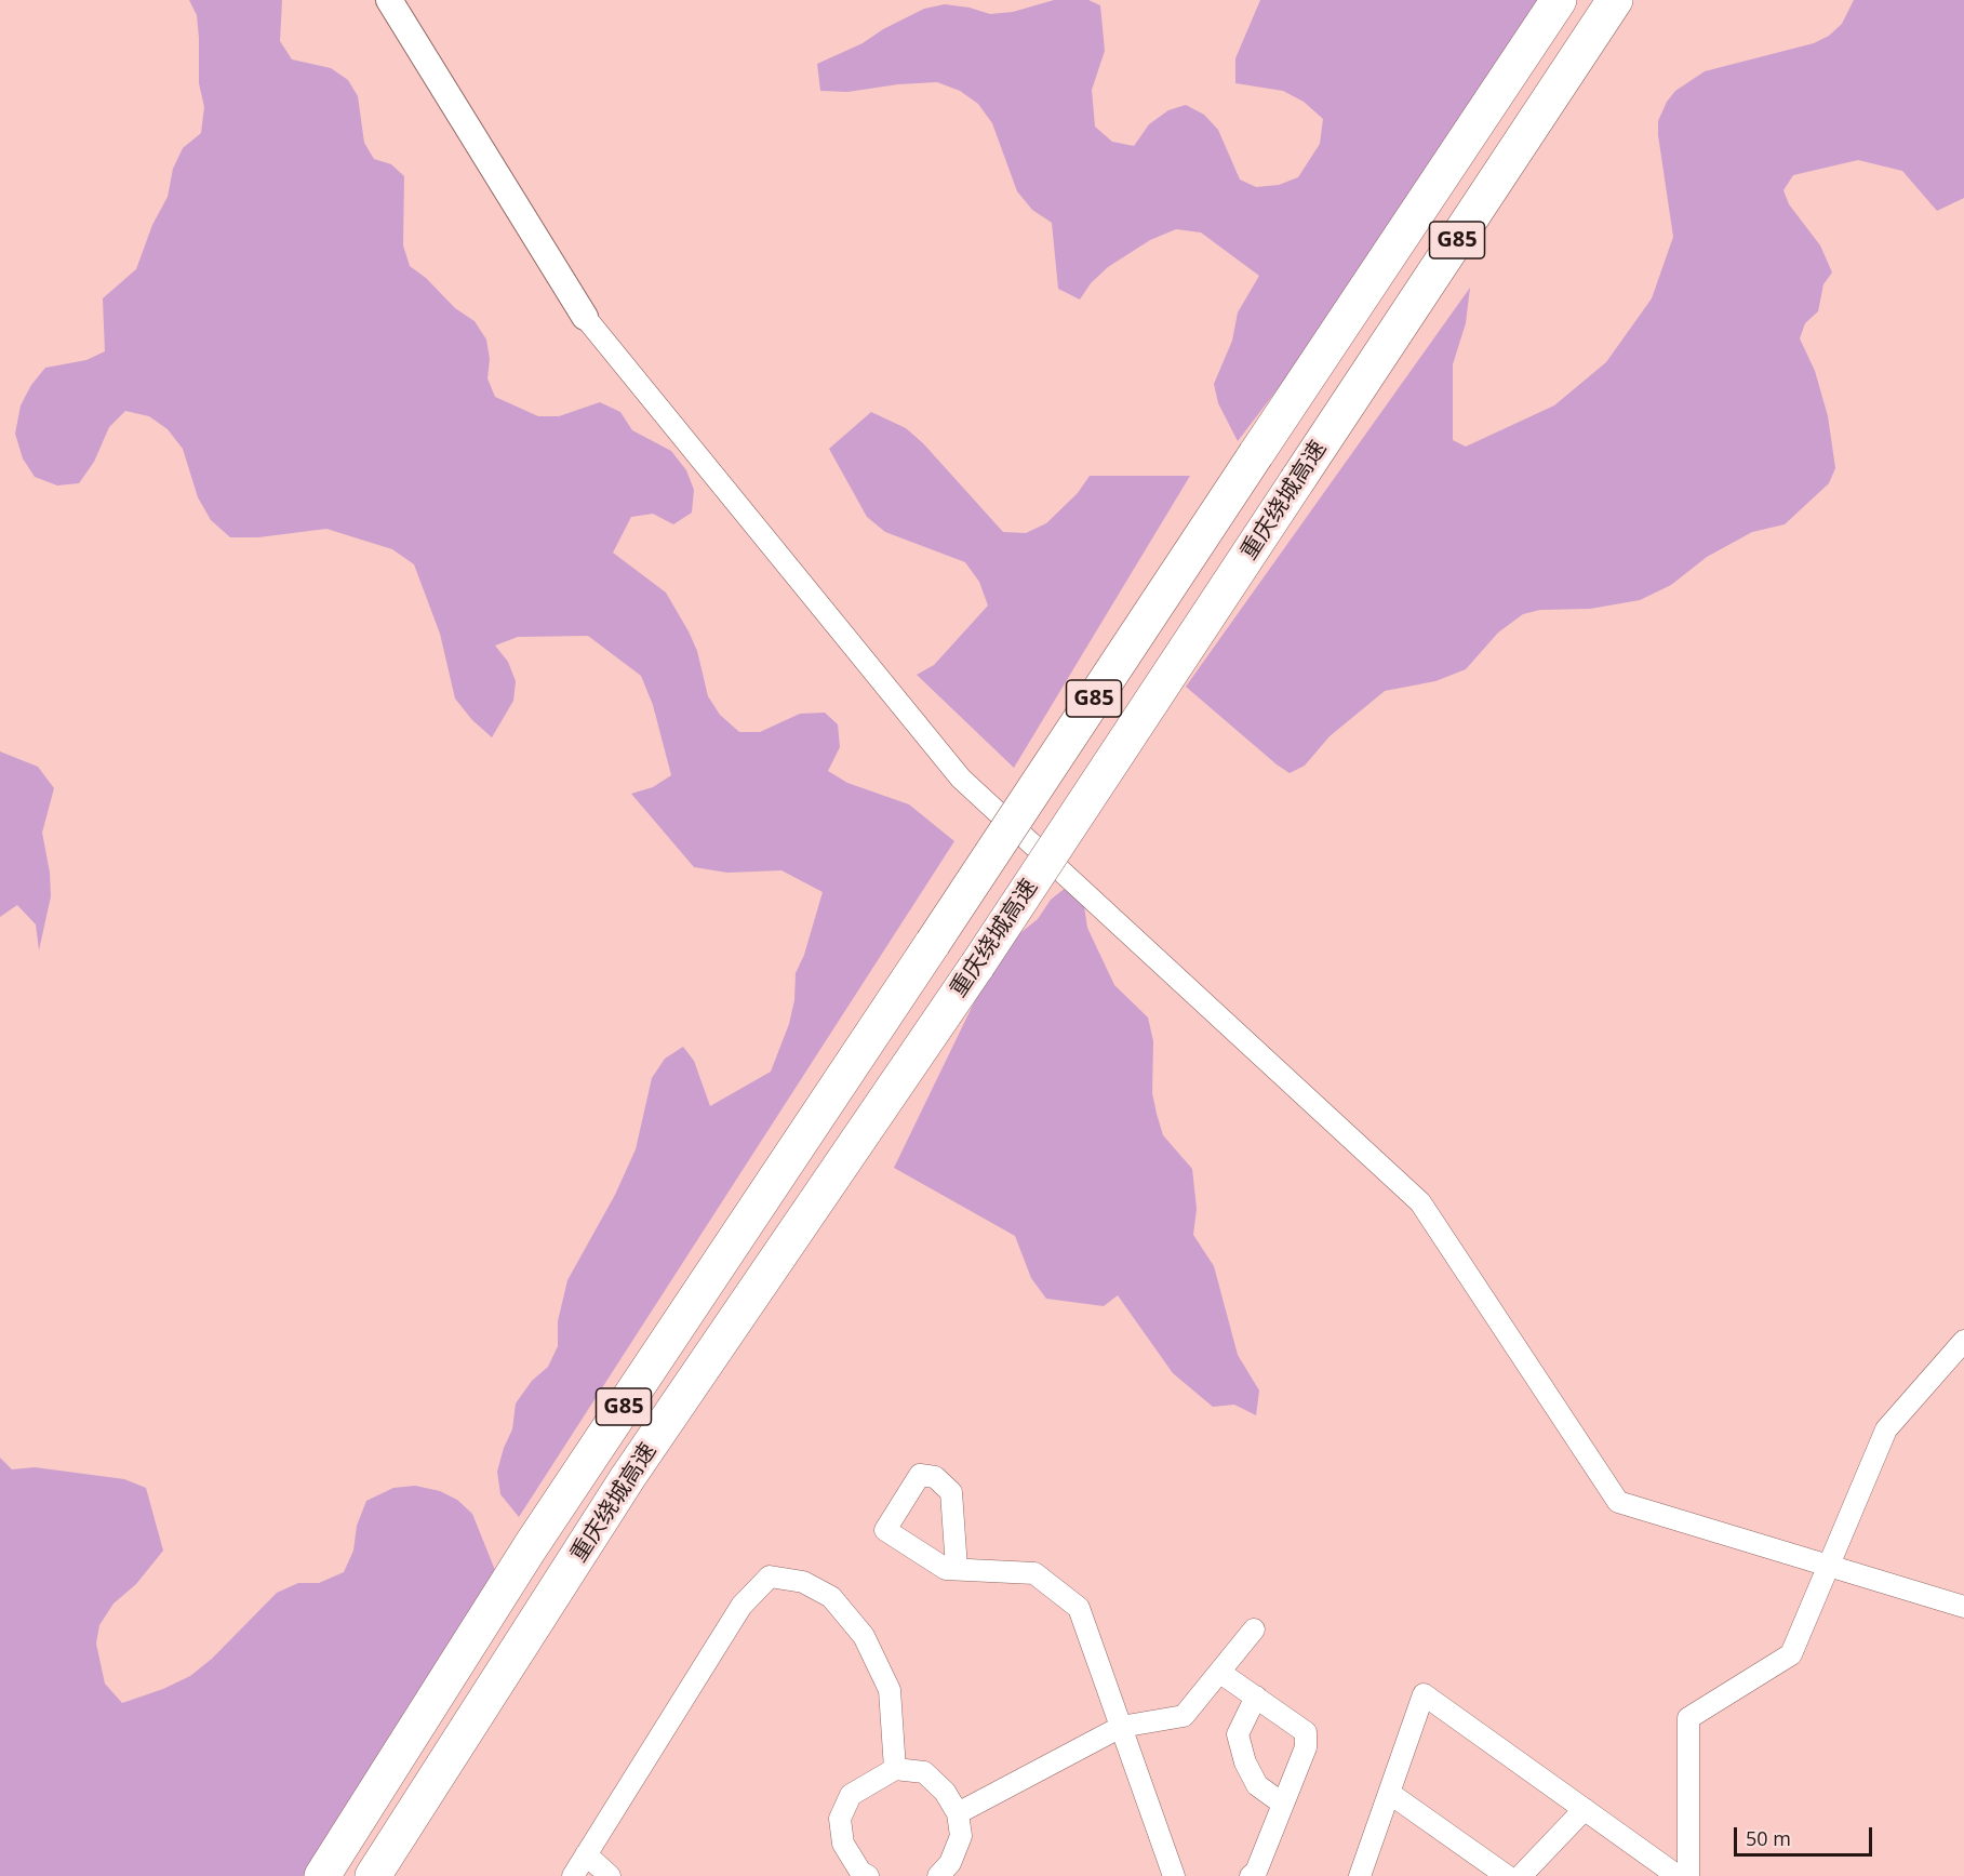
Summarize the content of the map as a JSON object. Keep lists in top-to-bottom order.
{
  "streets": {
    "highway": ["G85", "重庆绕城高速"]
  },
  "scale_bar": "50 m"
}
